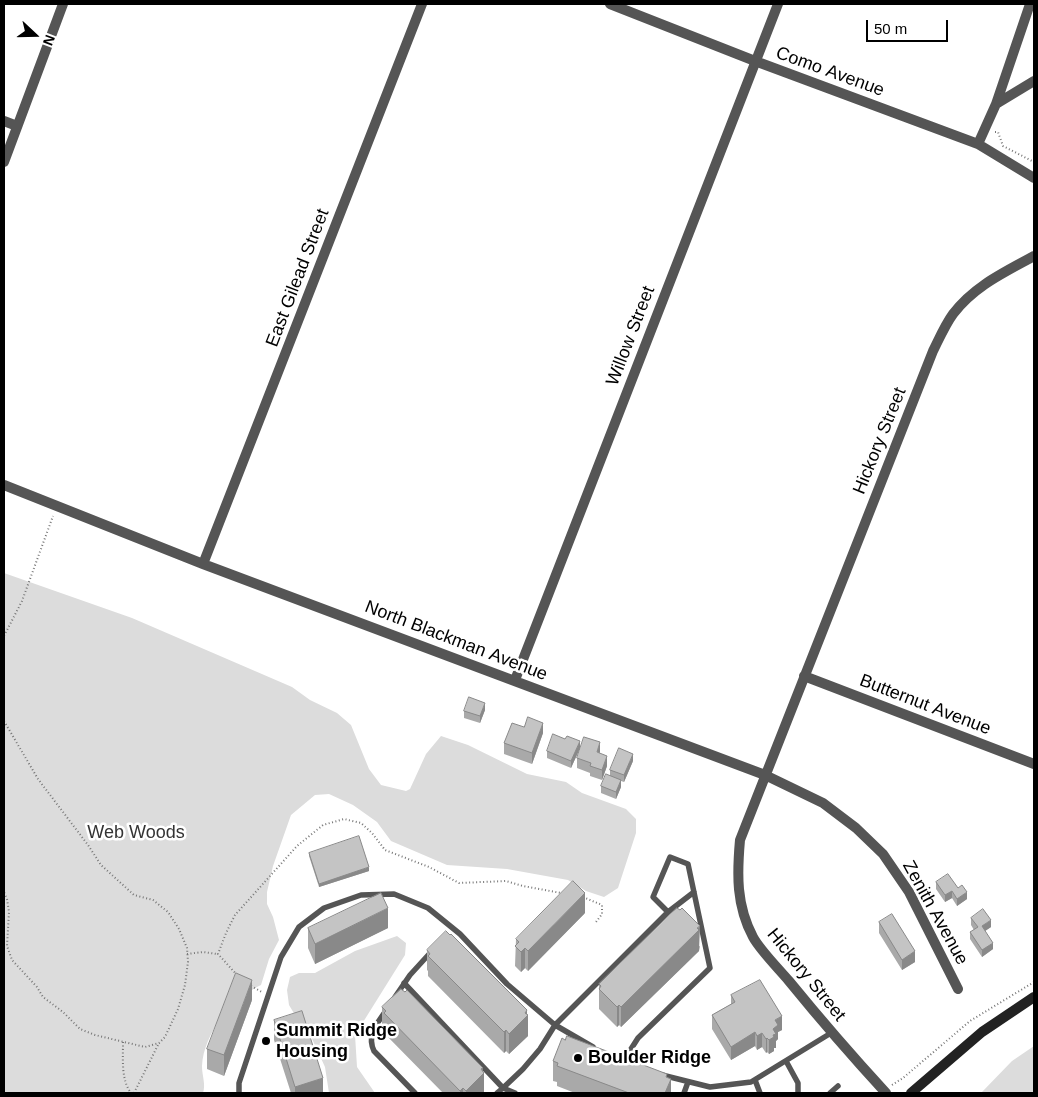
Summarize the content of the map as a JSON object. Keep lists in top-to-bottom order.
{
  "streets": {
    "street": [
      "Como Avenue",
      "East Gilead Street",
      "Willow Street",
      "Hickory Street",
      "North Blackman Avenue",
      "Butternut Avenue",
      "Zenith Avenue"
    ]
  },
  "crossings": [
    ["Como Avenue", "Willow Street"],
    ["East Gilead Street", "North Blackman Avenue"],
    ["Willow Street", "North Blackman Avenue"],
    ["Hickory Street", "North Blackman Avenue"],
    ["Hickory Street", "Butternut Avenue"],
    ["North Blackman Avenue", "Zenith Avenue"]
  ],
  "parks": ["Web Woods"],
  "places": ["Summit Ridge Housing", "Boulder Ridge"],
  "scale_bar": "50 m",
  "north": "right"
}
